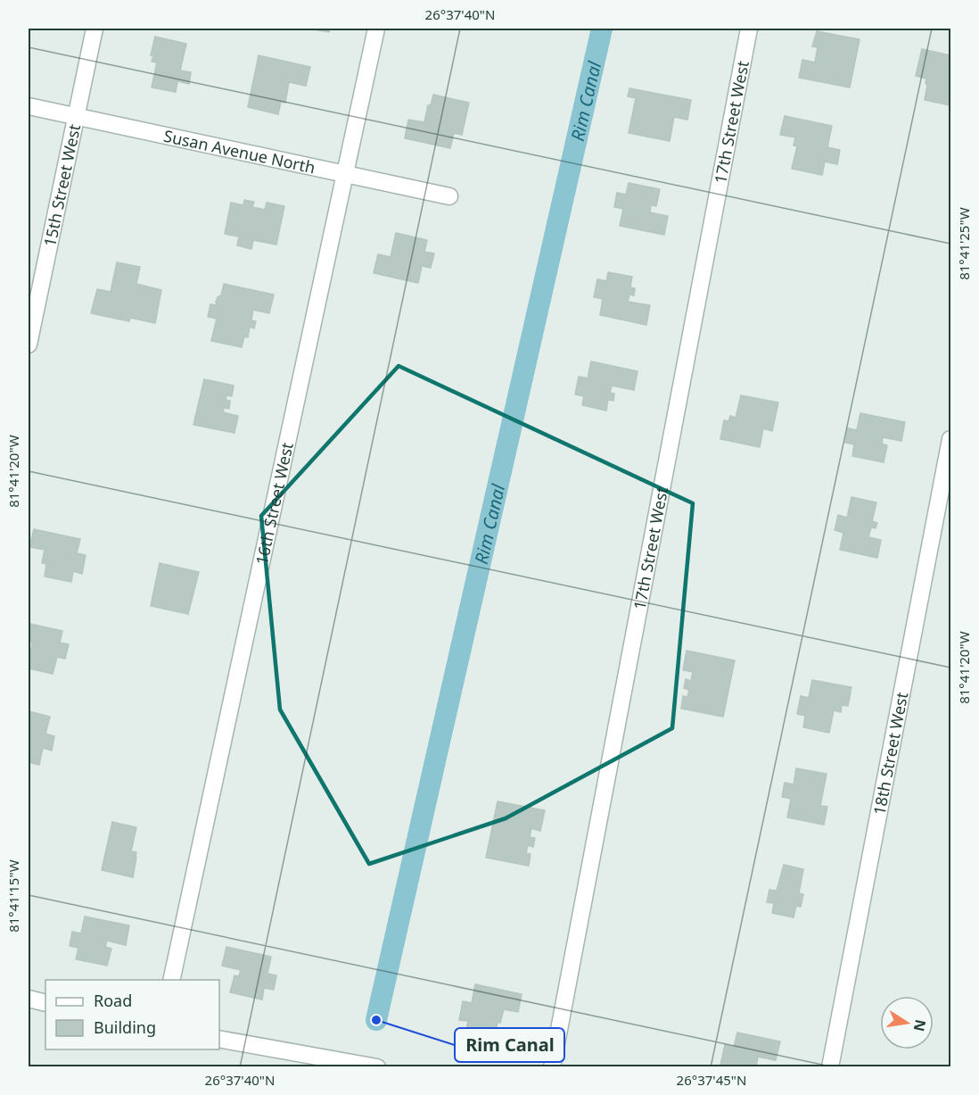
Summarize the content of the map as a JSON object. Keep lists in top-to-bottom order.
{
  "streets": {
    "street": [
      "17th Street West",
      "Susan Avenue North",
      "15th Street West",
      "16th Street West",
      "18th Street West"
    ]
  },
  "crossings": [
    ["Susan Avenue North", "15th Street West"],
    ["Susan Avenue North", "16th Street West"]
  ],
  "water": ["Rim Canal"],
  "places": ["Rim Canal"],
  "legend": ["Road", "Building"],
  "north": "right",
  "coordinates": [
    "26°37'40\"N",
    "81°41'25\"W",
    "81°41'20\"W",
    "81°41'15\"W",
    "26°37'45\"N"
  ]
}
